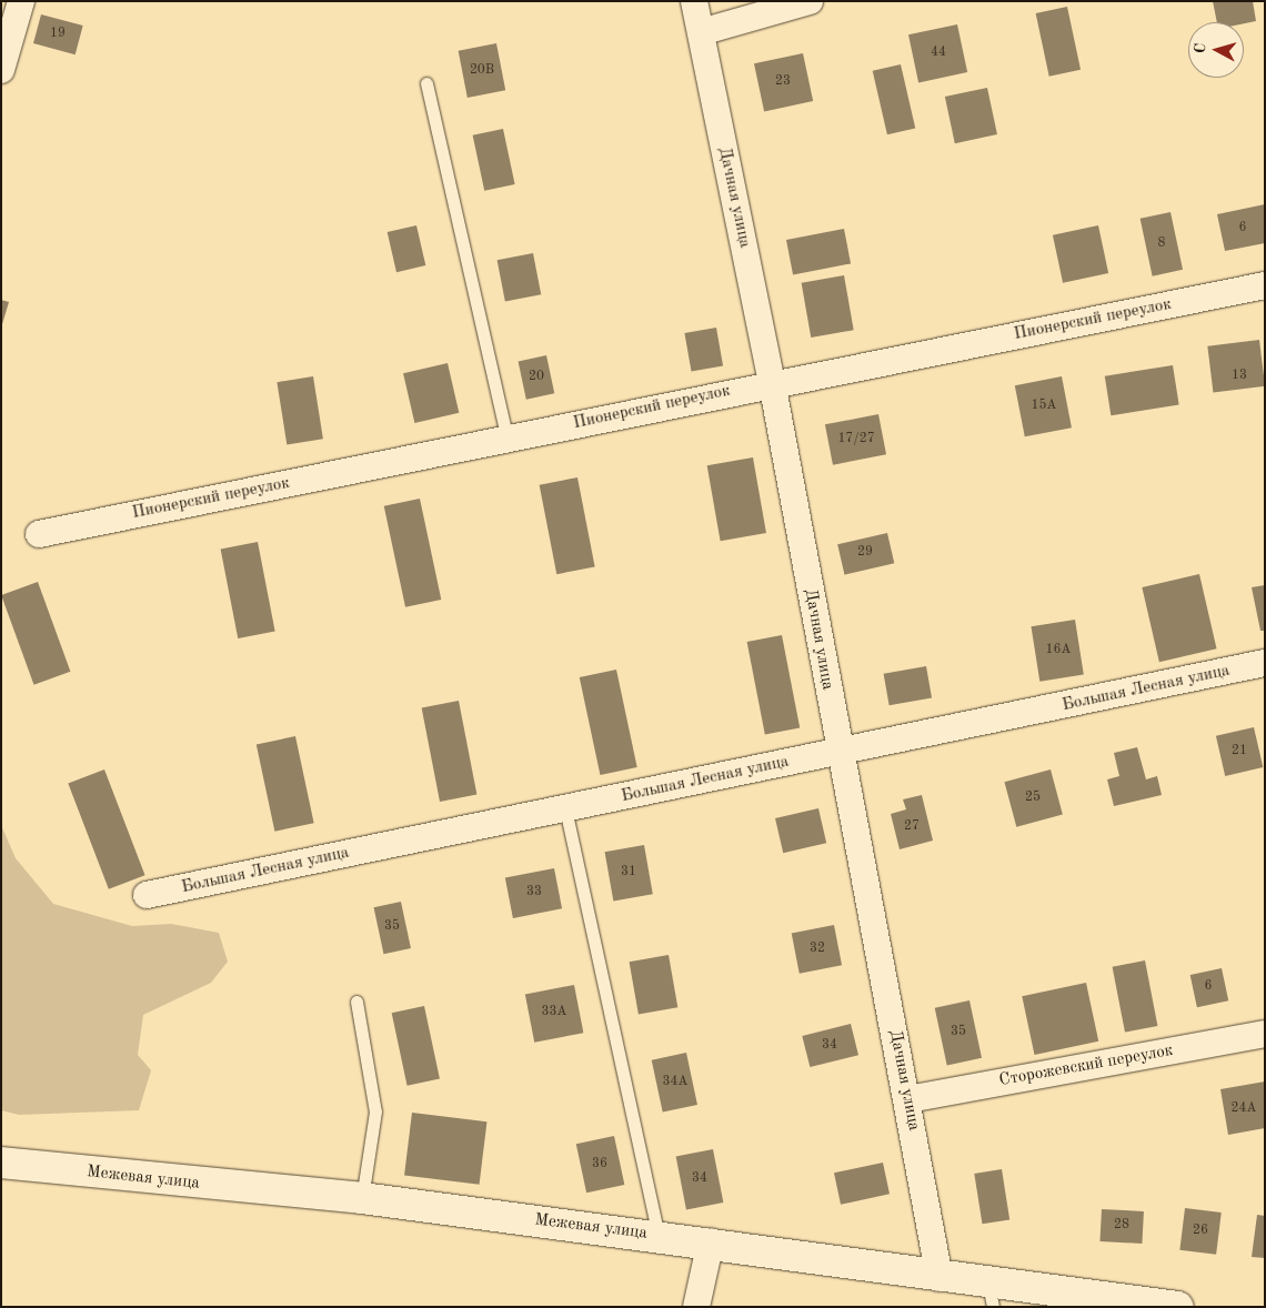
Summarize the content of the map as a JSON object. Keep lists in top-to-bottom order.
{
  "streets": {
    "street": [
      "Дачная улица",
      "Пионерский переулок",
      "Большая Лесная улица",
      "Сторожевский переулок",
      "Межевая улица"
    ]
  },
  "crossings": [
    ["Дачная улица", "Пионерский переулок"],
    ["Дачная улица", "Большая Лесная улица"],
    ["Дачная улица", "Сторожевский переулок"],
    ["Дачная улица", "Межевая улица"]
  ],
  "house_numbers": [
    "19",
    "44",
    "20В",
    "23",
    "6",
    "8",
    "13",
    "20",
    "15А",
    "17/27",
    "29",
    "16А",
    "21",
    "25",
    "27",
    "31",
    "33",
    "35",
    "32",
    "6",
    "33А",
    "35",
    "34",
    "34А",
    "24А",
    "36",
    "34",
    "28",
    "26"
  ],
  "north": "left"
}
